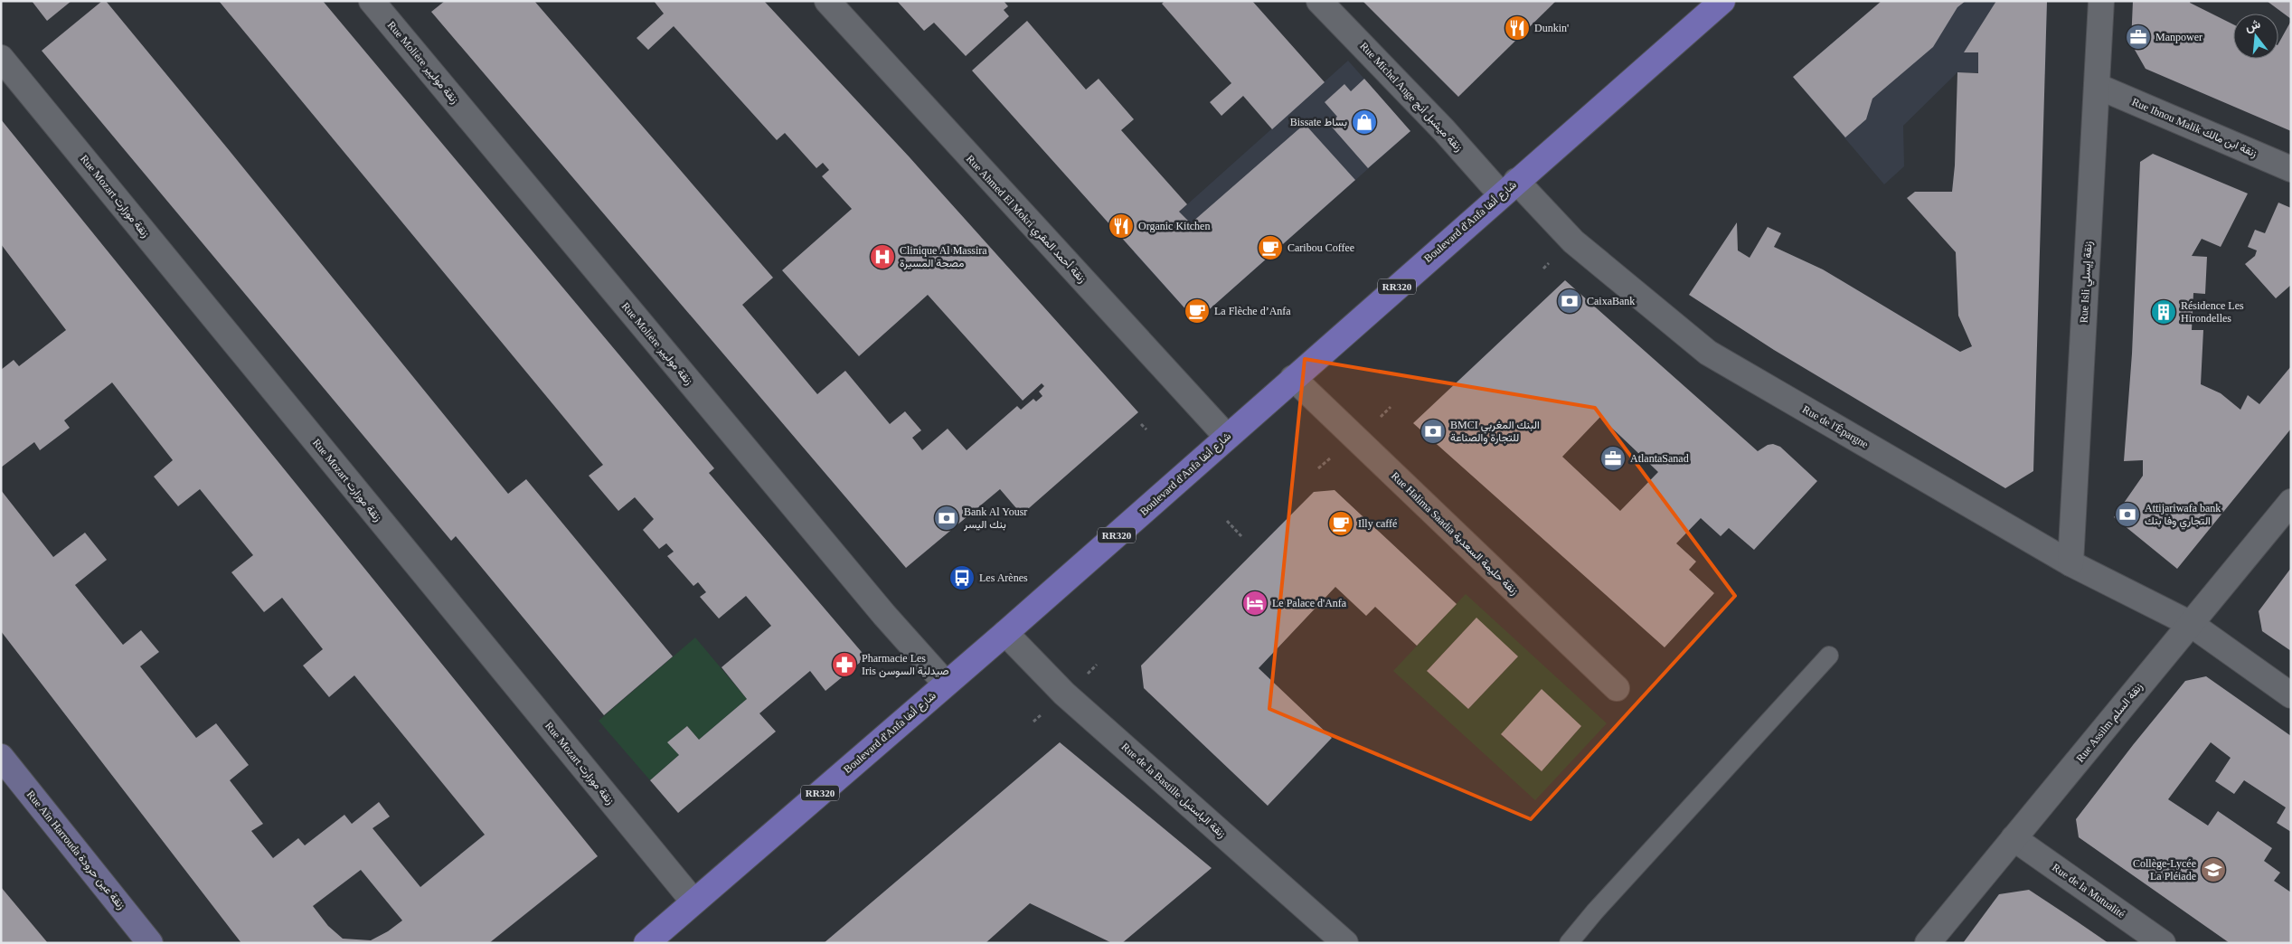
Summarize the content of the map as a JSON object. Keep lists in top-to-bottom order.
{
  "streets": {
    "main road": ["Boulevard d'Anfa شارع أنفا", "RR320"],
    "street": [
      "Rue Molière زنقة موليير",
      "Rue Michel Ange زنقة ميشبل أنج",
      "Rue Ibnou Malik زنقة ابن مالك",
      "Rue Mozart زنقة موزارت",
      "Rue Ahmed El Mokri زنقة أحمد المقري",
      "Rue Isli زنقة إيسلي",
      "Rue de l'Épargne",
      "Rue Halima Saadia زنقة حليمة السعدية",
      "Rue Assilm زنقة السلم",
      "Rue de la Bastille زنقة الباستيل",
      "Rue Aïn Harrouda زنقة عين حرودة",
      "Rue de la Mutualité"
    ]
  },
  "crossings": [
    ["Rue Molière زنقة موليير", "Boulevard d'Anfa شارع أنفا"],
    ["Rue Michel Ange زنقة ميشبل أنج", "Boulevard d'Anfa شارع أنفا"],
    ["Rue Michel Ange زنقة ميشبل أنج", "Rue de l'Épargne"],
    ["Rue Ibnou Malik زنقة ابن مالك", "Rue Isli زنقة إيسلي"],
    ["Rue Mozart زنقة موزارت", "Boulevard d'Anfa شارع أنفا"],
    ["Rue Ahmed El Mokri زنقة أحمد المقري", "Boulevard d'Anfa شارع أنفا"],
    ["Boulevard d'Anfa شارع أنفا", "Rue de l'Épargne"],
    ["Boulevard d'Anfa شارع أنفا", "Rue Halima Saadia زنقة حليمة السعدية"],
    ["Boulevard d'Anfa شارع أنفا", "Rue de la Bastille زنقة الباستيل"],
    ["Rue Isli زنقة إيسلي", "Rue de l'Épargne"],
    ["Rue de l'Épargne", "Rue Assilm زنقة السلم"],
    ["Rue Assilm زنقة السلم", "Rue de la Mutualité"]
  ],
  "places": {
    "restaurant": ["Dunkin'", "Organic Kitchen"],
    "office": ["Manpower", "AtlantaSanad"],
    "shop": ["Bissate بساط"],
    "cafe": ["Caribou Coffee", "La Flèche d’Anfa", "Illy caffé"],
    "hospital": ["Clinique Al Massira مصحة المسيرة"],
    "bank": [
      "CaixaBank",
      "BMCI البنك المغربي للتجارة والصناعة",
      "Attijariwafa bank التجاري وفا بنك",
      "Bank Al Yousr بنك اليسر"
    ],
    "building": ["Résidence Les Hirondelles"],
    "bus stop": ["Les Arènes"],
    "hotel": ["Le Palace d'Anfa"],
    "pharmacy": ["Pharmacie Les Iris صيدلية السوسن"],
    "school or university": ["Collège-Lycée La Pléiade"]
  },
  "north": "top"
}
